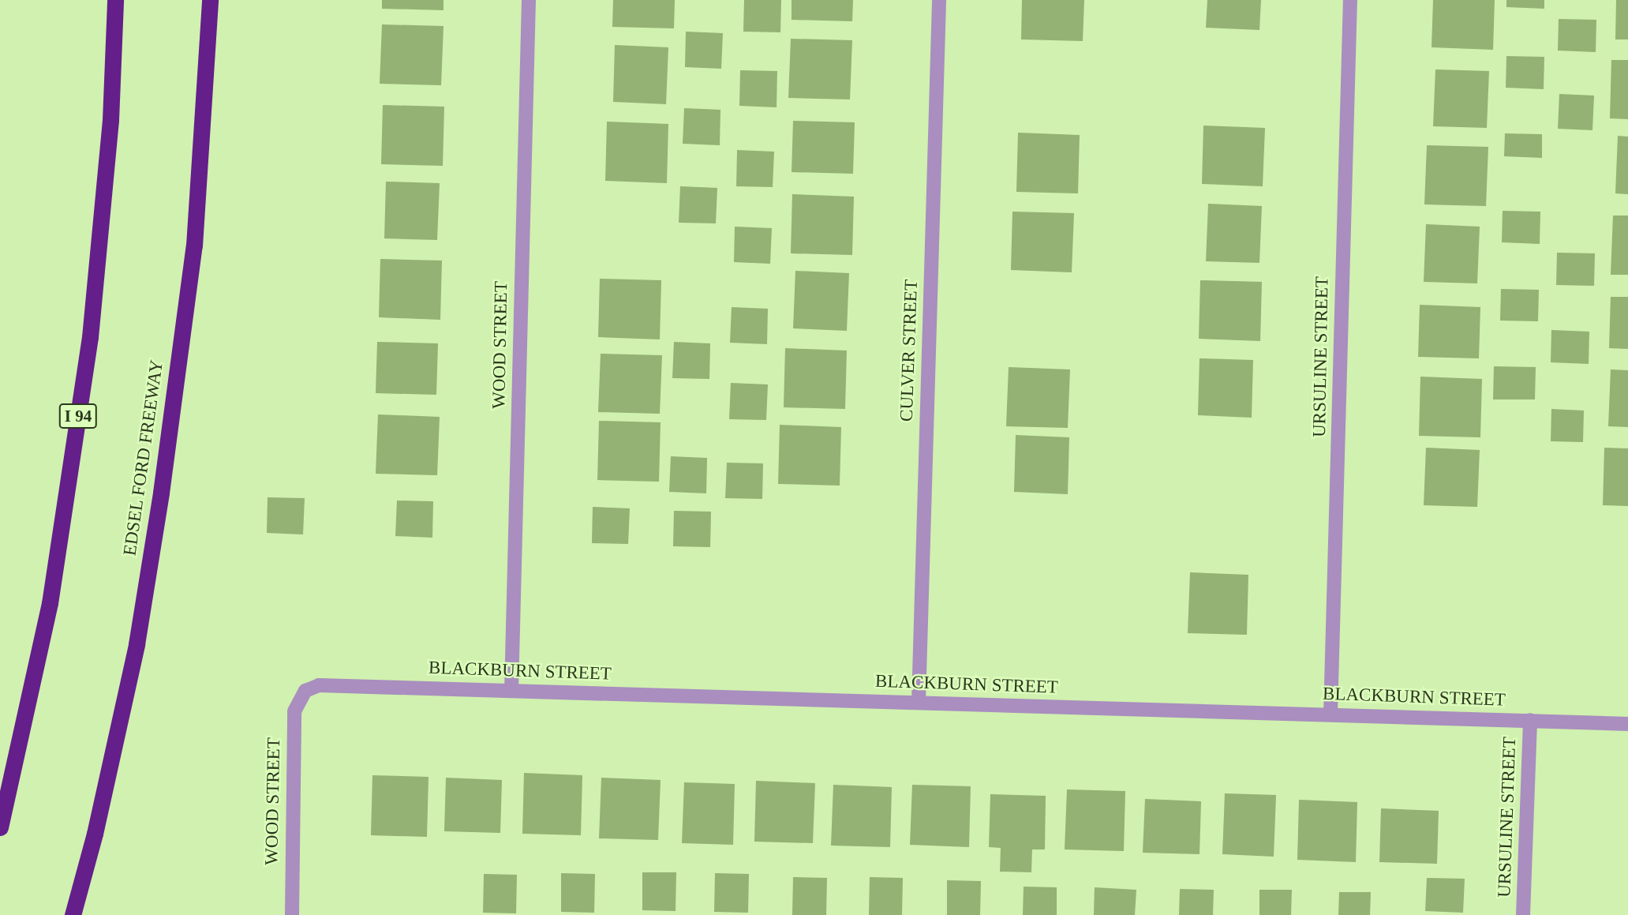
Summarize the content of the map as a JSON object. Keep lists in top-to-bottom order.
{
  "streets": {
    "highway": ["I 94", "EDSEL FORD FREEWAY"],
    "street": [
      "WOOD STREET",
      "CULVER STREET",
      "URSULINE STREET",
      "BLACKBURN STREET"
    ]
  },
  "crossings": [
    ["WOOD STREET", "BLACKBURN STREET"],
    ["CULVER STREET", "BLACKBURN STREET"],
    ["URSULINE STREET", "BLACKBURN STREET"]
  ]
}
